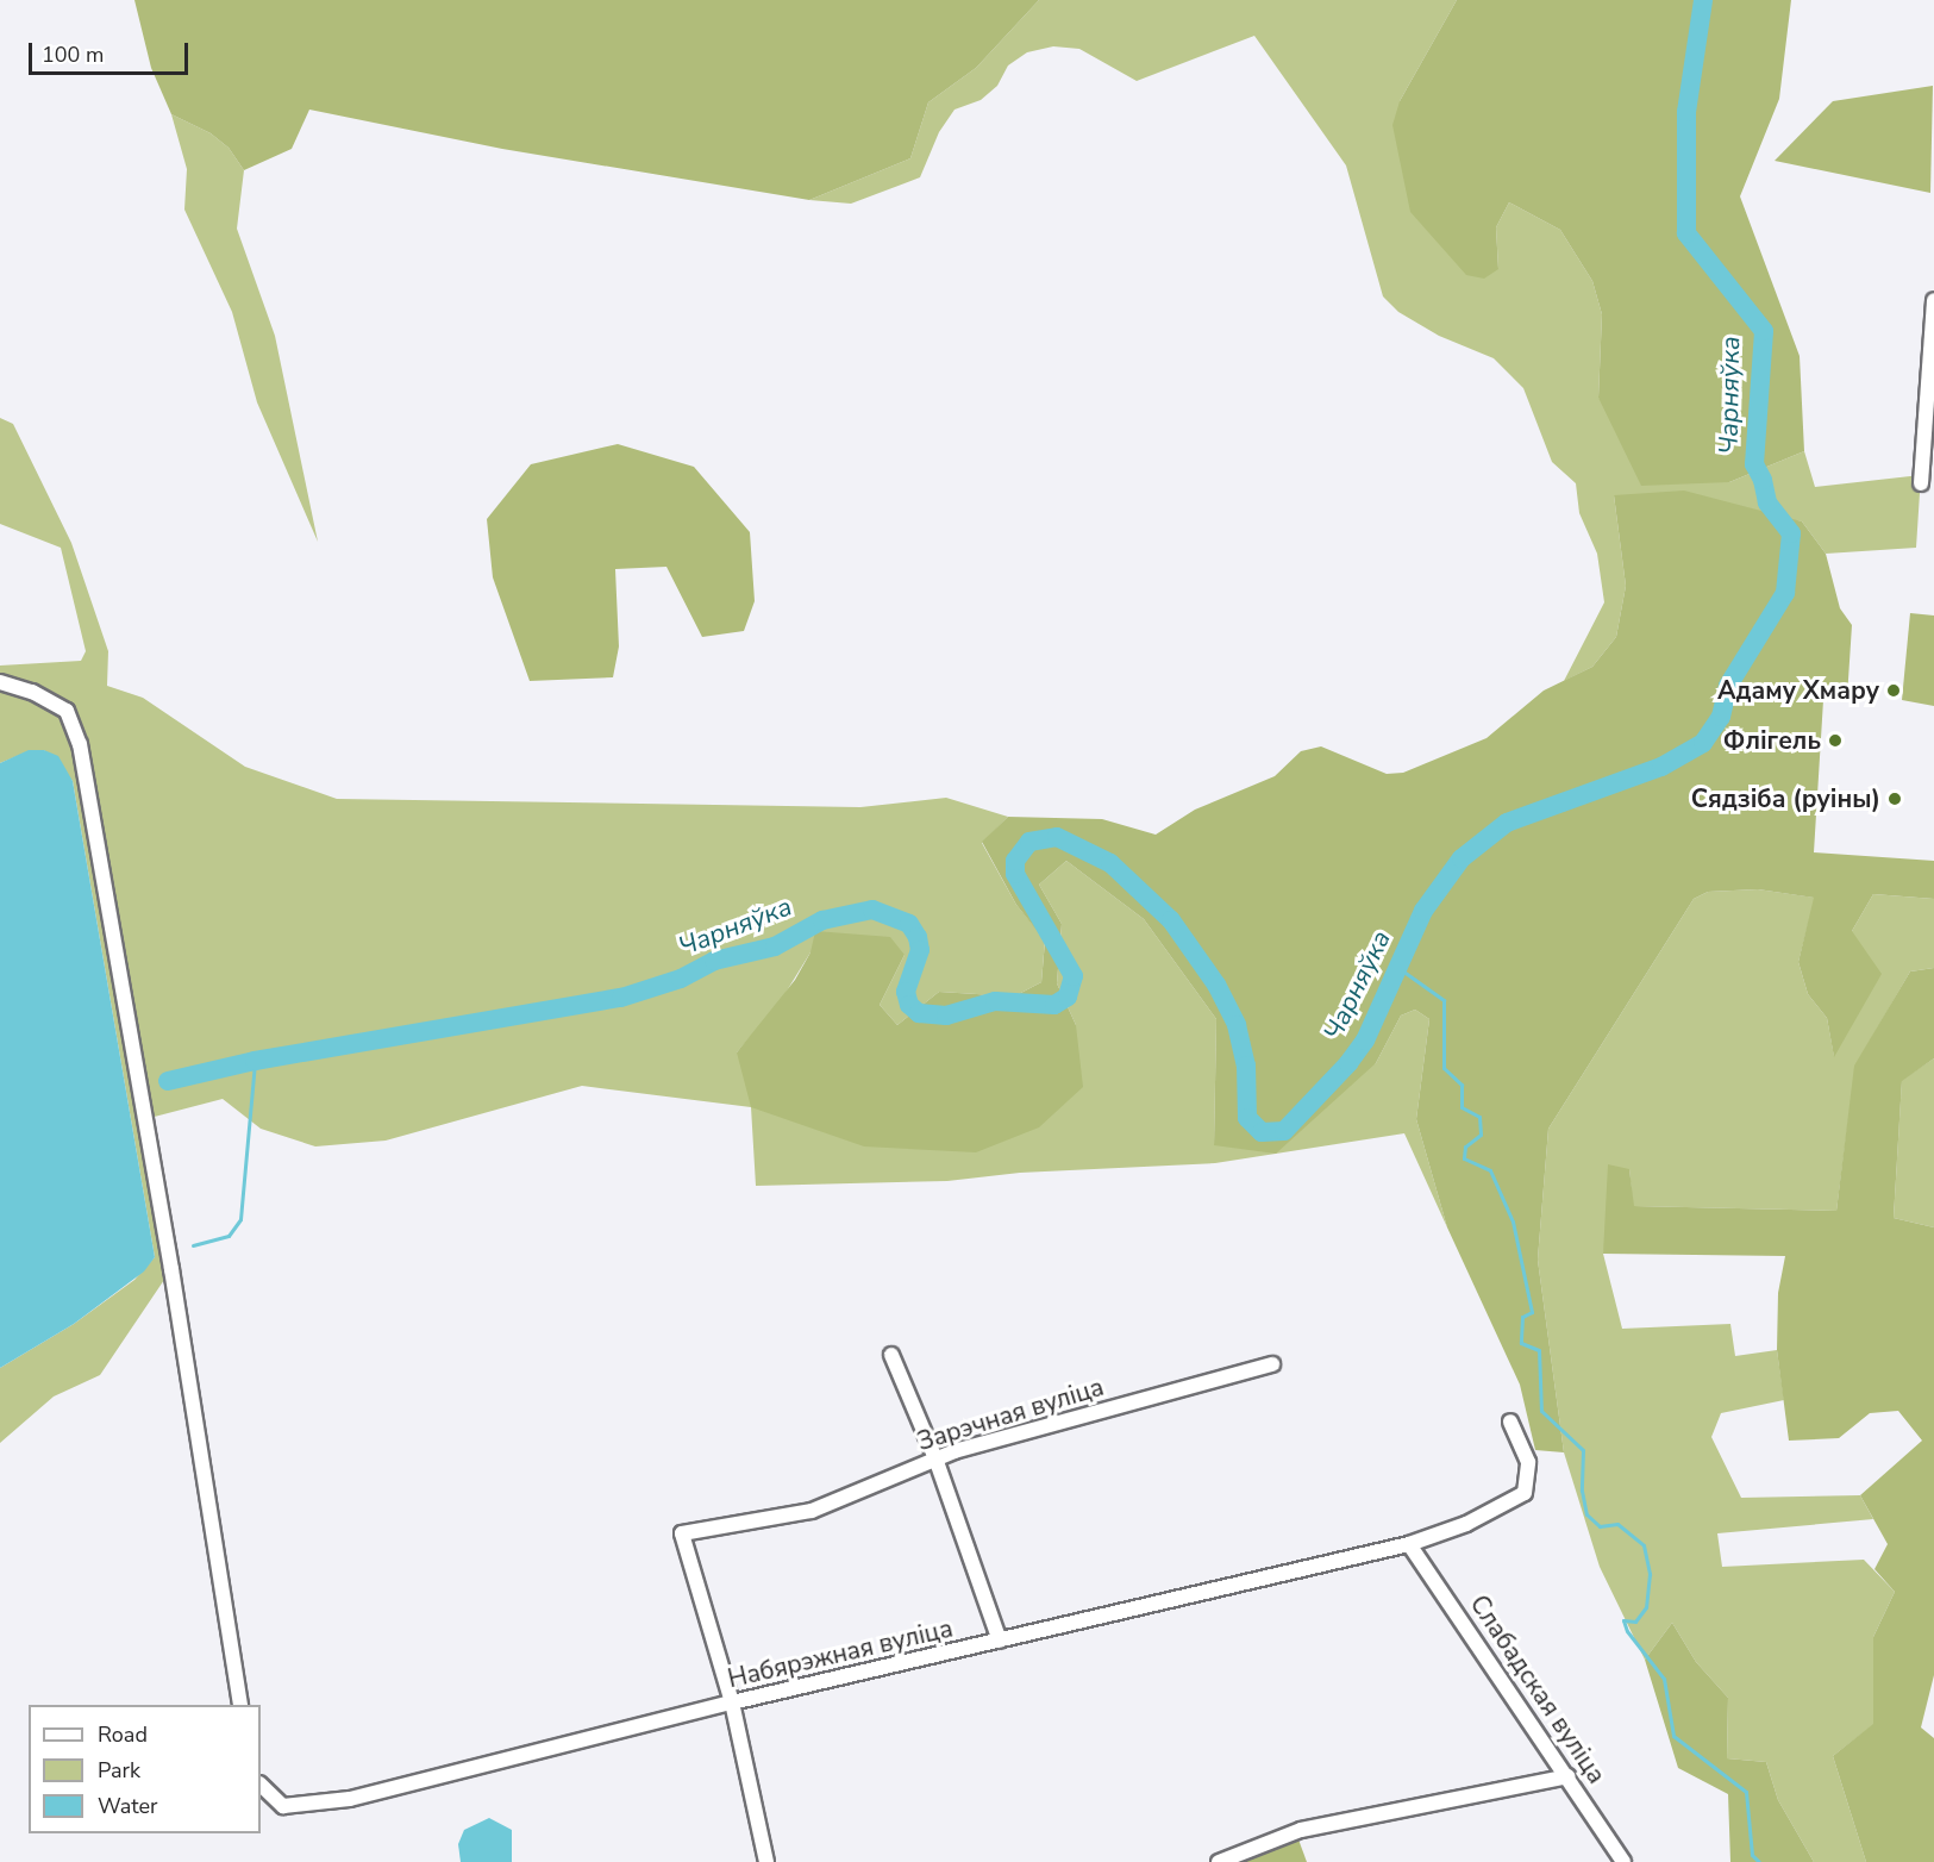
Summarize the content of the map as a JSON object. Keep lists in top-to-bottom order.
{
  "streets": {
    "street": ["Зарэчная вуліца", "Набярэжная вуліца", "Слабадская вуліца"]
  },
  "crossings": [
    ["Зарэчная вуліца", "Набярэжная вуліца"],
    ["Набярэжная вуліца", "Слабадская вуліца"]
  ],
  "water": ["Чарняўка"],
  "places": ["Адаму Хмару", "Флігель", "Сядзіба (руіны)"],
  "legend": ["Road", "Park", "Water"],
  "scale_bar": "100 m"
}
